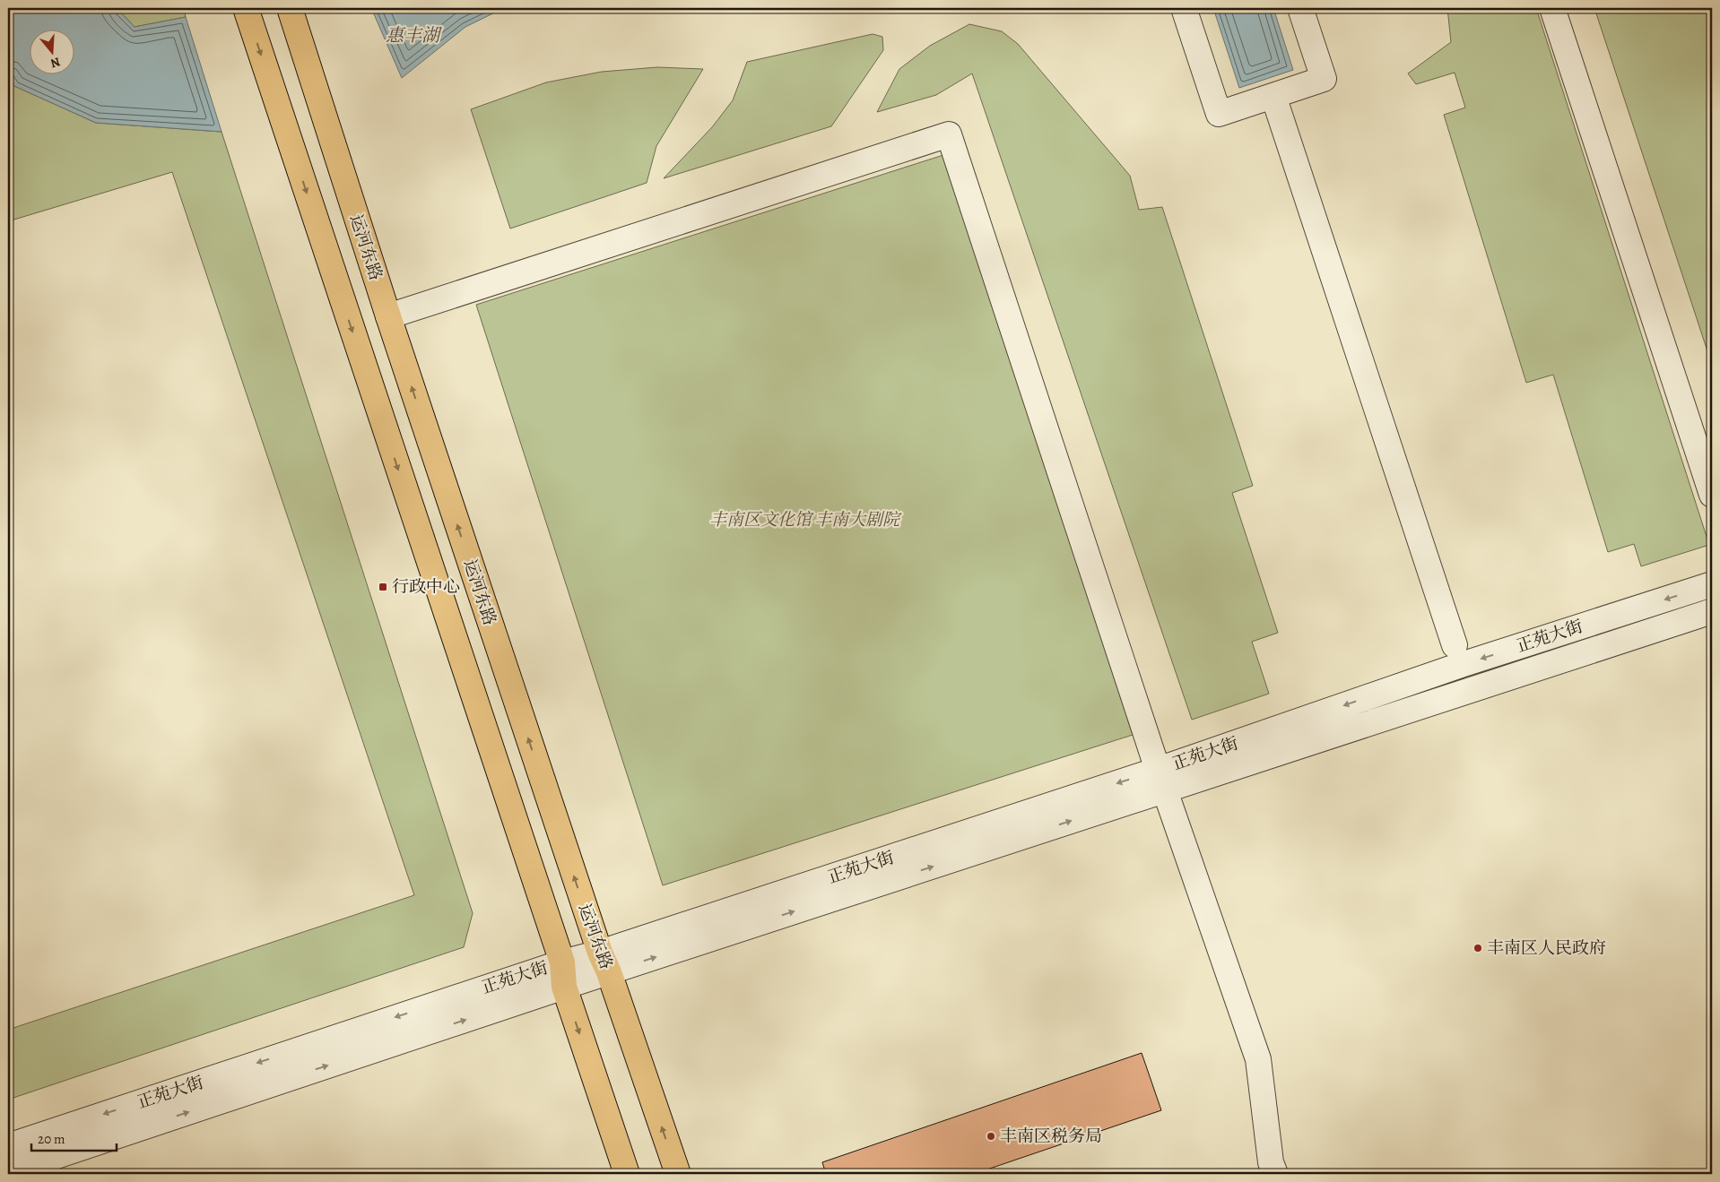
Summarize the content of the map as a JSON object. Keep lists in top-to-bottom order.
{
  "streets": {
    "main road": ["运河东路"],
    "street": ["正苑大街"]
  },
  "crossings": [
    ["运河东路", "正苑大街"]
  ],
  "water": ["惠丰湖"],
  "parks": ["丰南区文化馆 丰南大剧院"],
  "places": {
    "transit": ["行政中心"],
    "other": ["丰南区人民政府", "丰南区税务局"]
  },
  "scale_bar": "20 m",
  "north": "bottom"
}
